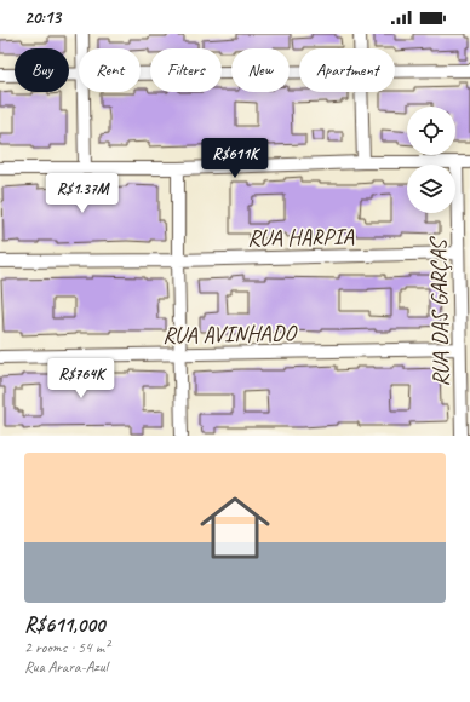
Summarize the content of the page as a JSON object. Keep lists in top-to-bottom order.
{
  "streets": {
    "street": ["RUA HARPIA", "RUA DAS GARÇAS", "RUA AVINHADO"]
  },
  "crossings": [
    ["RUA HARPIA", "RUA DAS GARÇAS"],
    ["RUA DAS GARÇAS", "RUA AVINHADO"]
  ],
  "page": {
    "status": "20:13",
    "chip": [
      "Buy",
      "Rent",
      "Filters",
      "New",
      "Apartment"
    ],
    "price": ["R$611K", "R$1.37M", "R$764K"],
    "list": [
      {
        "name": "R$611,000",
        "note": "2 rooms · 54 m² · Rua Arara-Azul"
      }
    ]
  }
}
